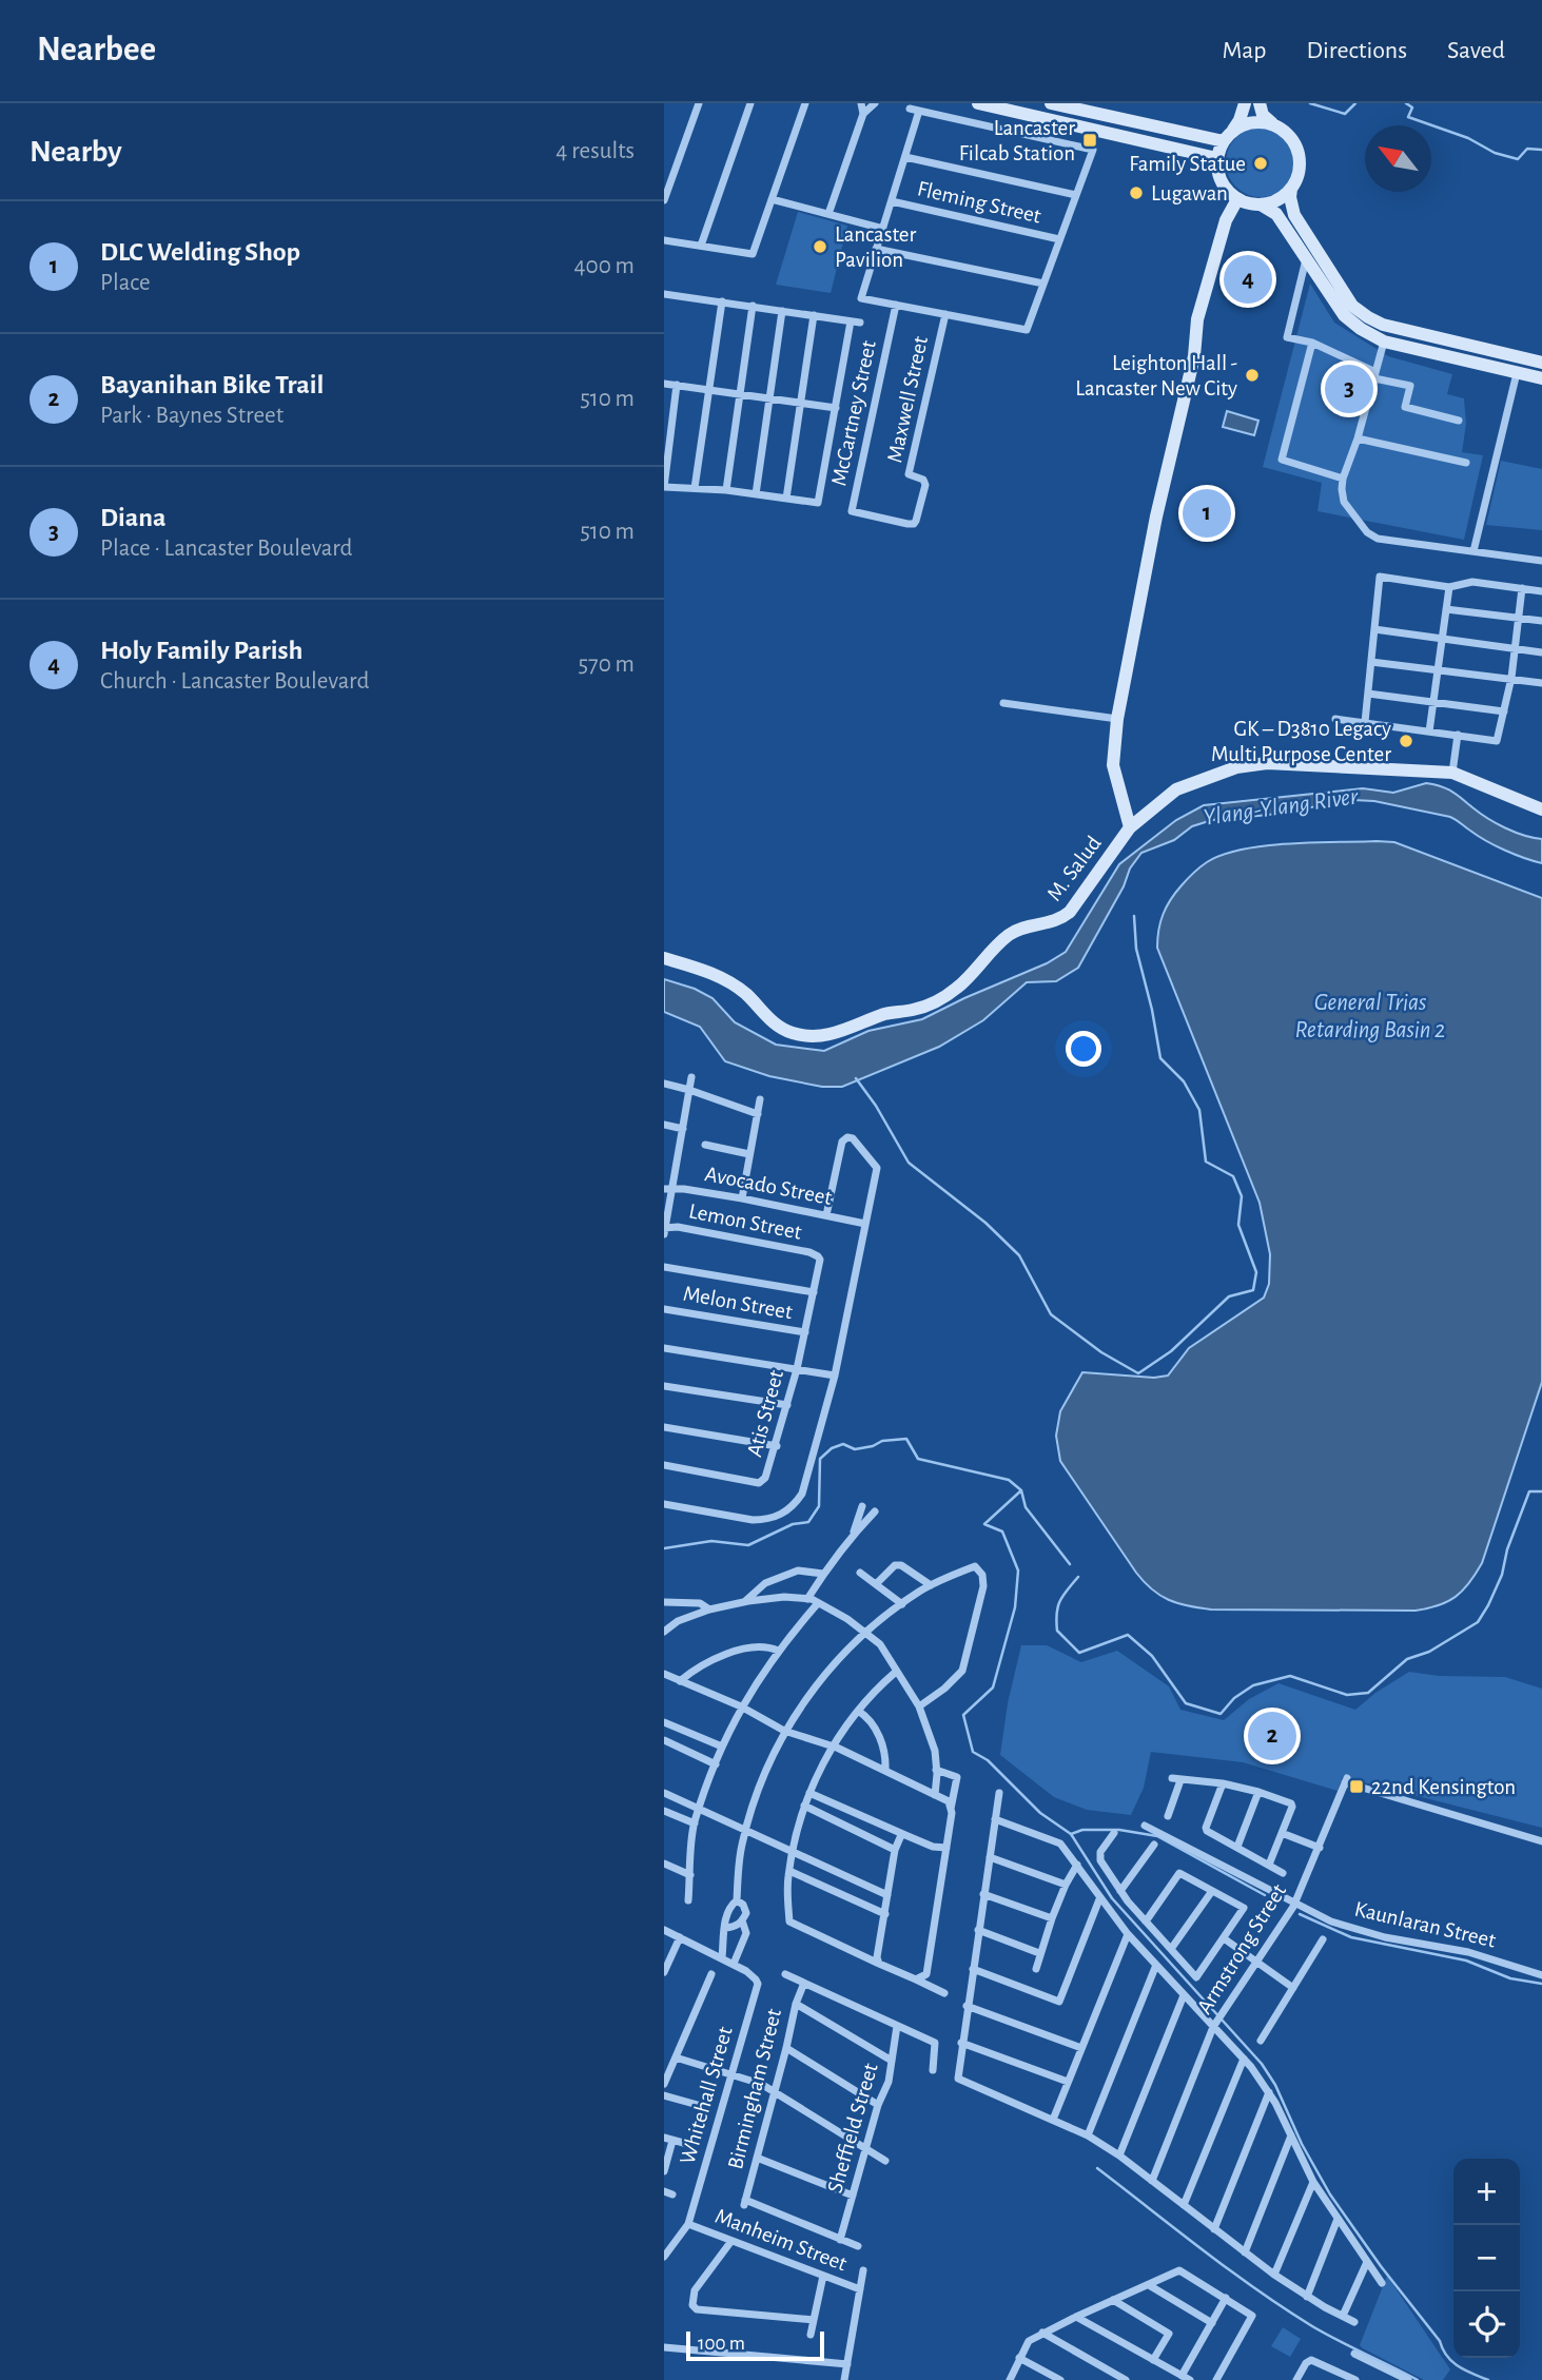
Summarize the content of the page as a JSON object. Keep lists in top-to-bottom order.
{
  "streets": {
    "street": [
      "Fleming Street",
      "Maxwell Street",
      "McCartney Street",
      "M. Salud",
      "Avocado Street",
      "Lemon Street",
      "Melon Street",
      "Atis Street",
      "Kaunlaran Street",
      "Armstrong Street",
      "Birmingham Street",
      "Whitehall Street",
      "Sheffield Street",
      "Manheim Street"
    ]
  },
  "crossings": [
    ["Maxwell Street", "McCartney Street"],
    ["Lemon Street", "Atis Street"],
    ["Melon Street", "Atis Street"],
    ["Kaunlaran Street", "Armstrong Street"],
    ["Birmingham Street", "Sheffield Street"],
    ["Whitehall Street", "Manheim Street"]
  ],
  "water": ["Ylang-Ylang River", "General Trias Retarding Basin 2"],
  "places": {
    "transit": ["Lancaster Filcab Station", "22nd Kensington"],
    "other": [
      "Family Statue",
      "Lugawan",
      "Lancaster Pavilion",
      "Leighton Hall - Lancaster New City",
      "GK – D3810 Legacy Multi Purpose Center"
    ]
  },
  "scale_bar": "100 m",
  "north": "top left",
  "page": {
    "header": "Nearbee",
    "nav": ["Map", "Directions", "Saved"],
    "heading": ["Nearby", "4 results"],
    "list": [
      {
        "mark": "1",
        "name": "DLC Welding Shop",
        "note": "Place",
        "value": "400 m"
      },
      {
        "mark": "2",
        "name": "Bayanihan Bike Trail",
        "note": "Park · Baynes Street",
        "value": "510 m"
      },
      {
        "mark": "3",
        "name": "Diana",
        "note": "Place · Lancaster Boulevard",
        "value": "510 m"
      },
      {
        "mark": "4",
        "name": "Holy Family Parish",
        "note": "Church · Lancaster Boulevard",
        "value": "570 m"
      }
    ],
    "pins": [
      "4",
      "3",
      "1",
      "2"
    ],
    "map_buttons": ["+", "−"],
    "scale": "100 m"
  }
}
